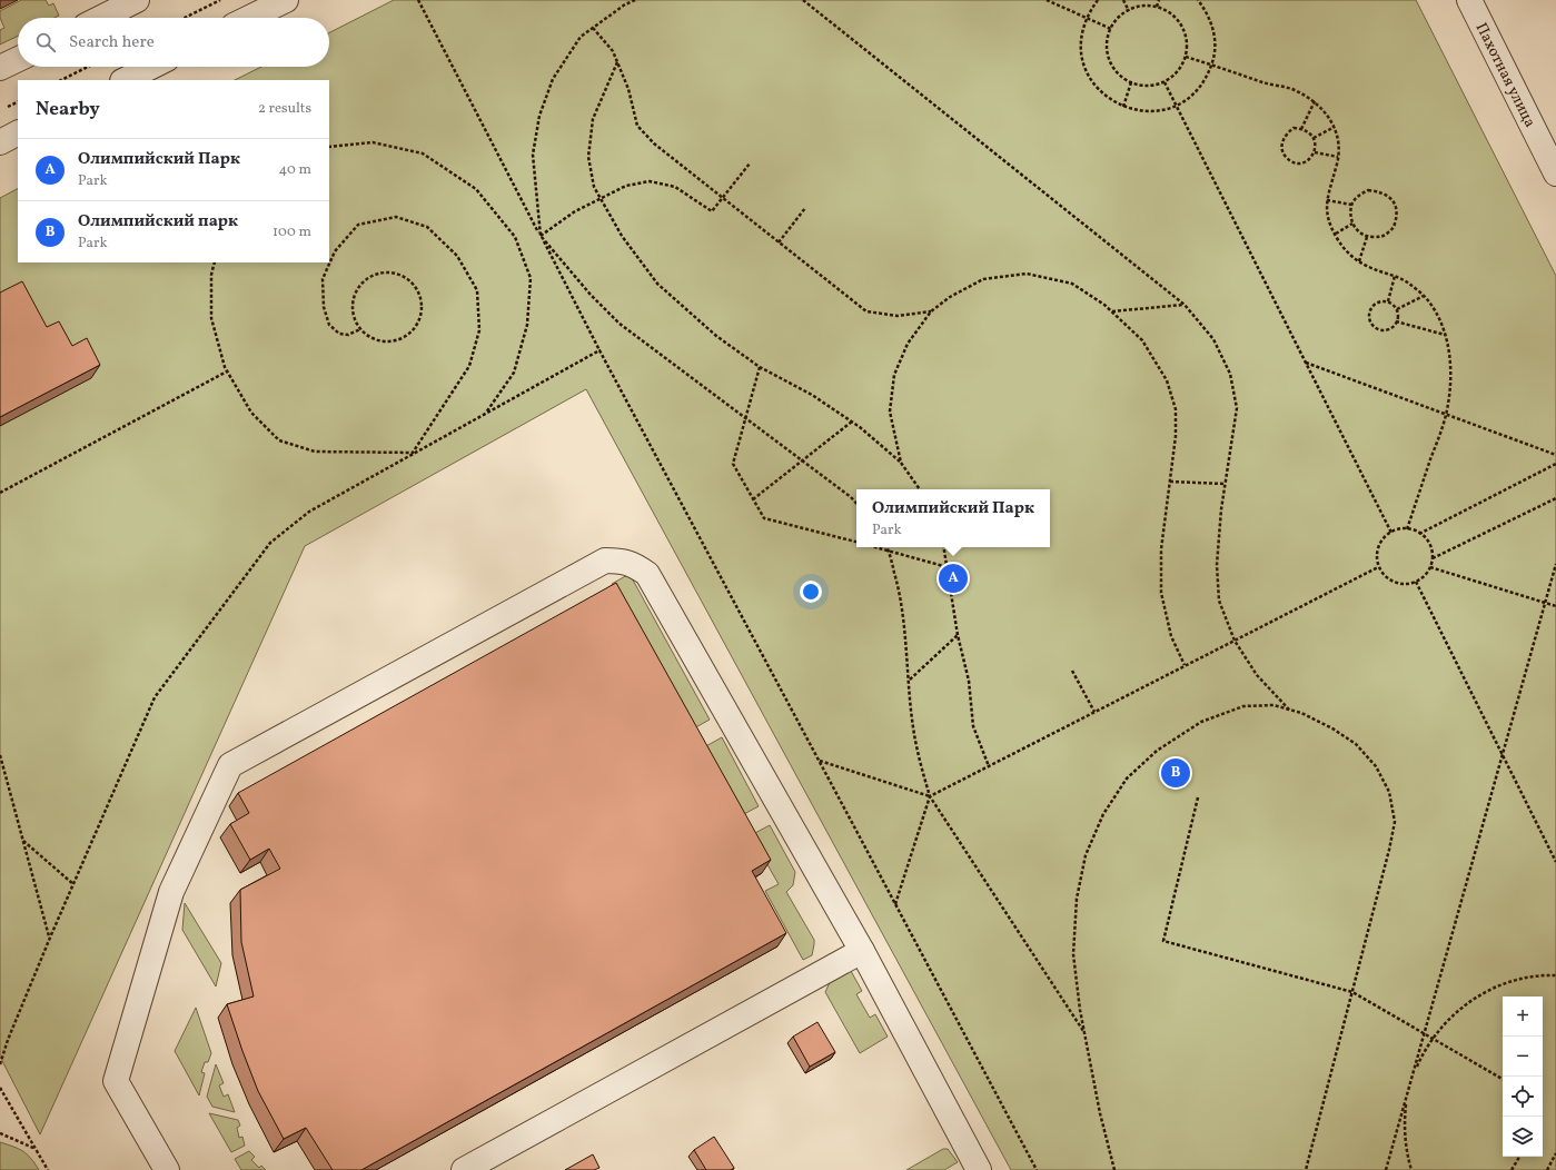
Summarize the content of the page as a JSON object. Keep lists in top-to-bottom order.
{
  "streets": {
    "street": ["Пахотная улица"]
  },
  "page": {
    "search": "Search here",
    "heading": ["Nearby", "2 results"],
    "list": [
      {
        "mark": "A",
        "name": "Олимпийский Парк",
        "note": "Park",
        "value": "40 m"
      },
      {
        "mark": "B",
        "name": "Олимпийский парк",
        "note": "Park",
        "value": "100 m"
      }
    ],
    "popup": ["Олимпийский Парк", "Park"],
    "pins": ["A", "B"],
    "map_buttons": ["+", "−"]
  }
}
